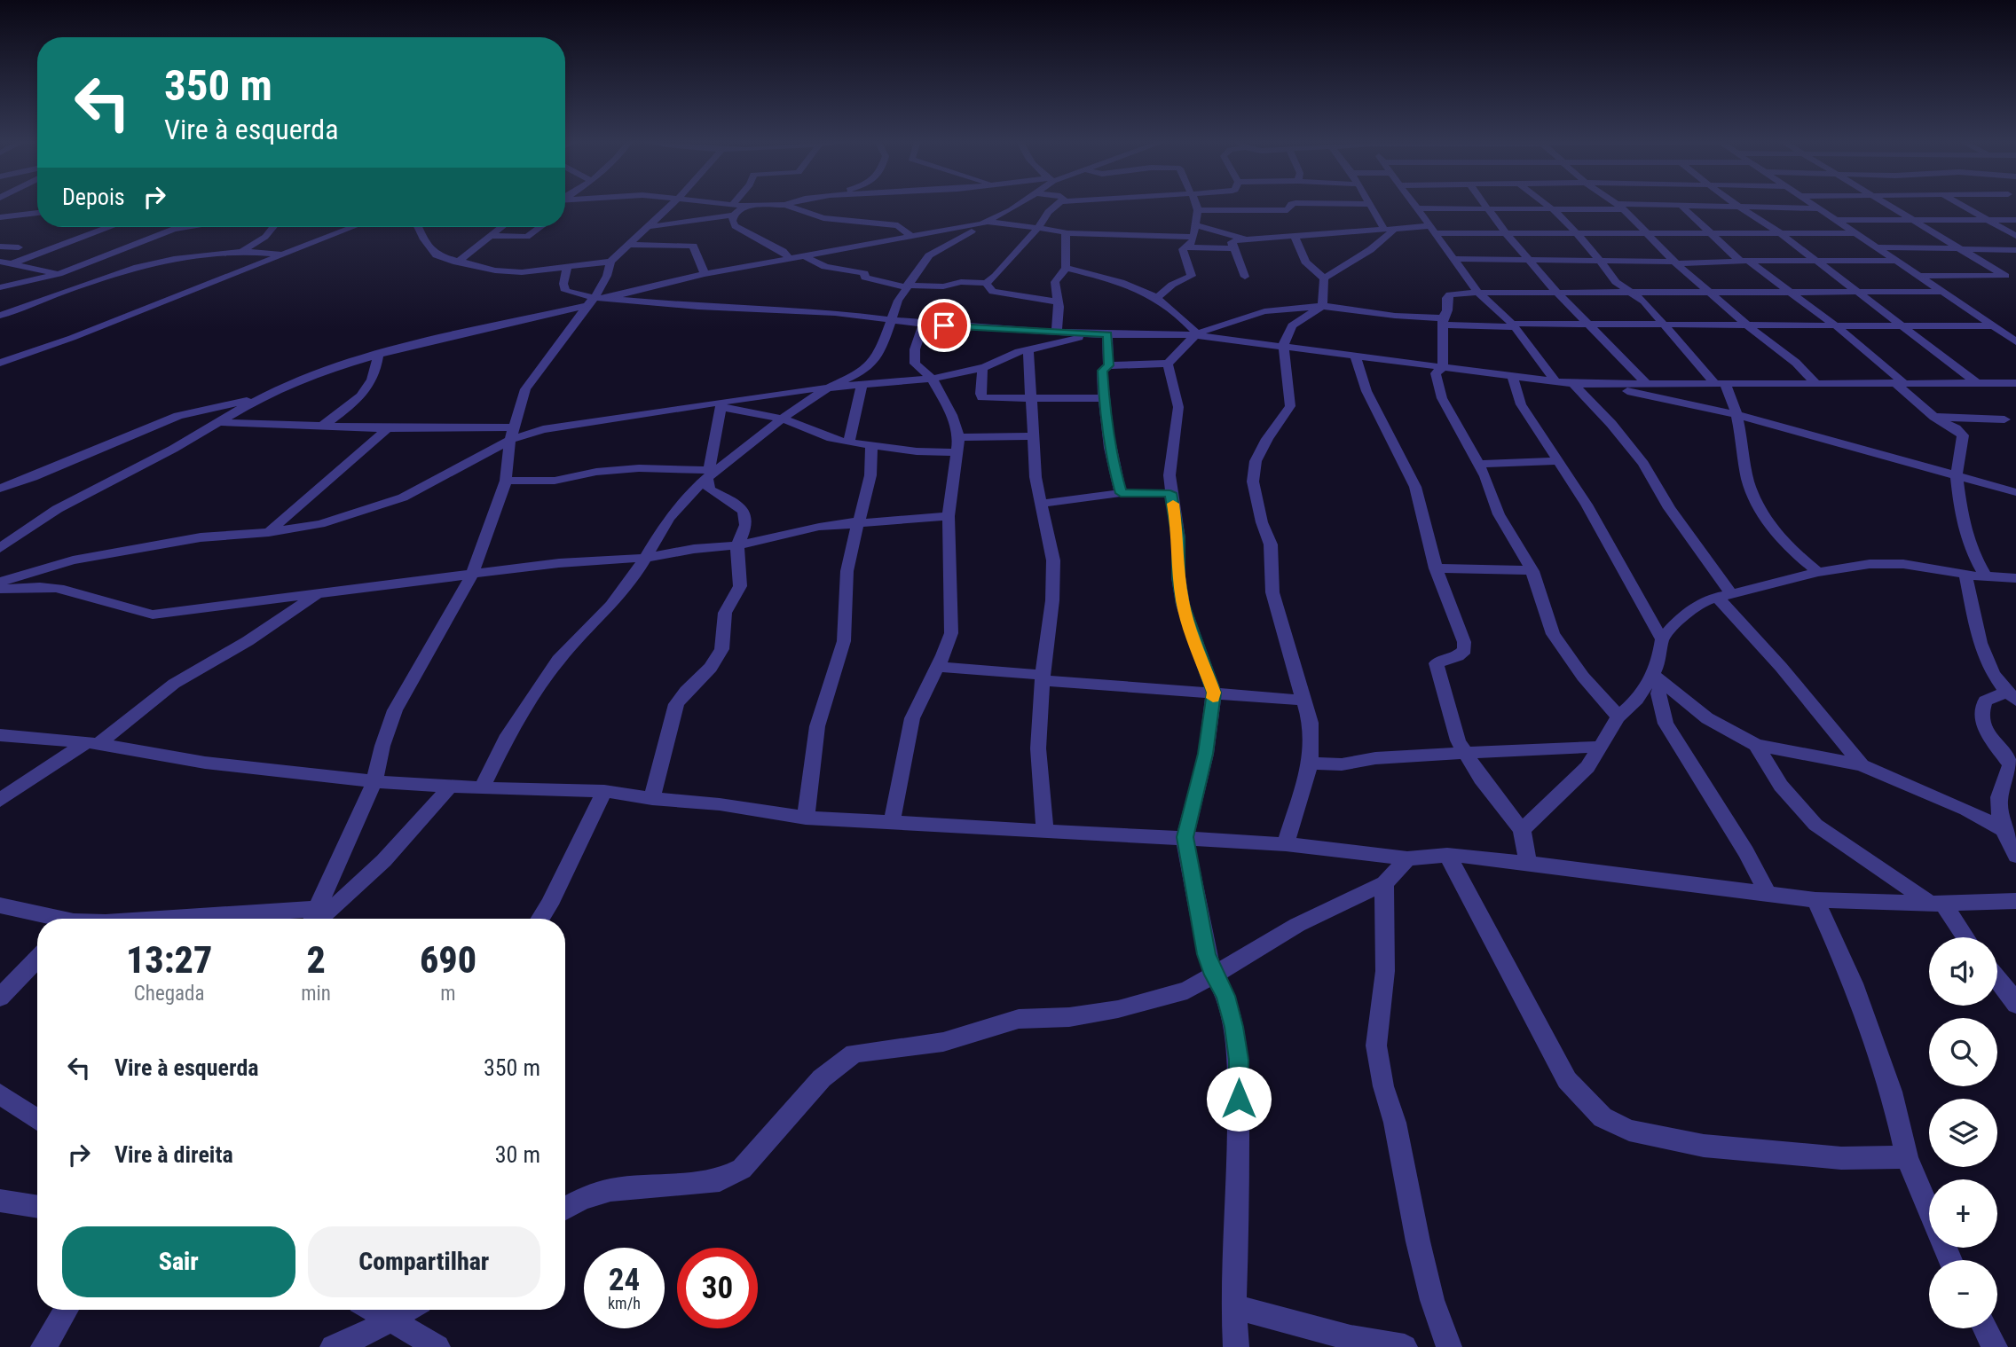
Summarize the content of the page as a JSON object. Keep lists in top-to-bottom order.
{
  "page": {
    "turn": ["350 m", "Vire à esquerda"],
    "then": "Depois",
    "eta": [
      "13:27",
      "Chegada",
      "2",
      "min",
      "690",
      "m"
    ],
    "map_buttons": ["+", "−"],
    "list": [
      {
        "name": "Vire à esquerda",
        "value": "350 m"
      },
      {
        "name": "Vire à direita",
        "value": "30 m"
      }
    ],
    "buttons": ["Sair", "Compartilhar"],
    "speed": "24 km/h",
    "limit": "30"
  }
}
